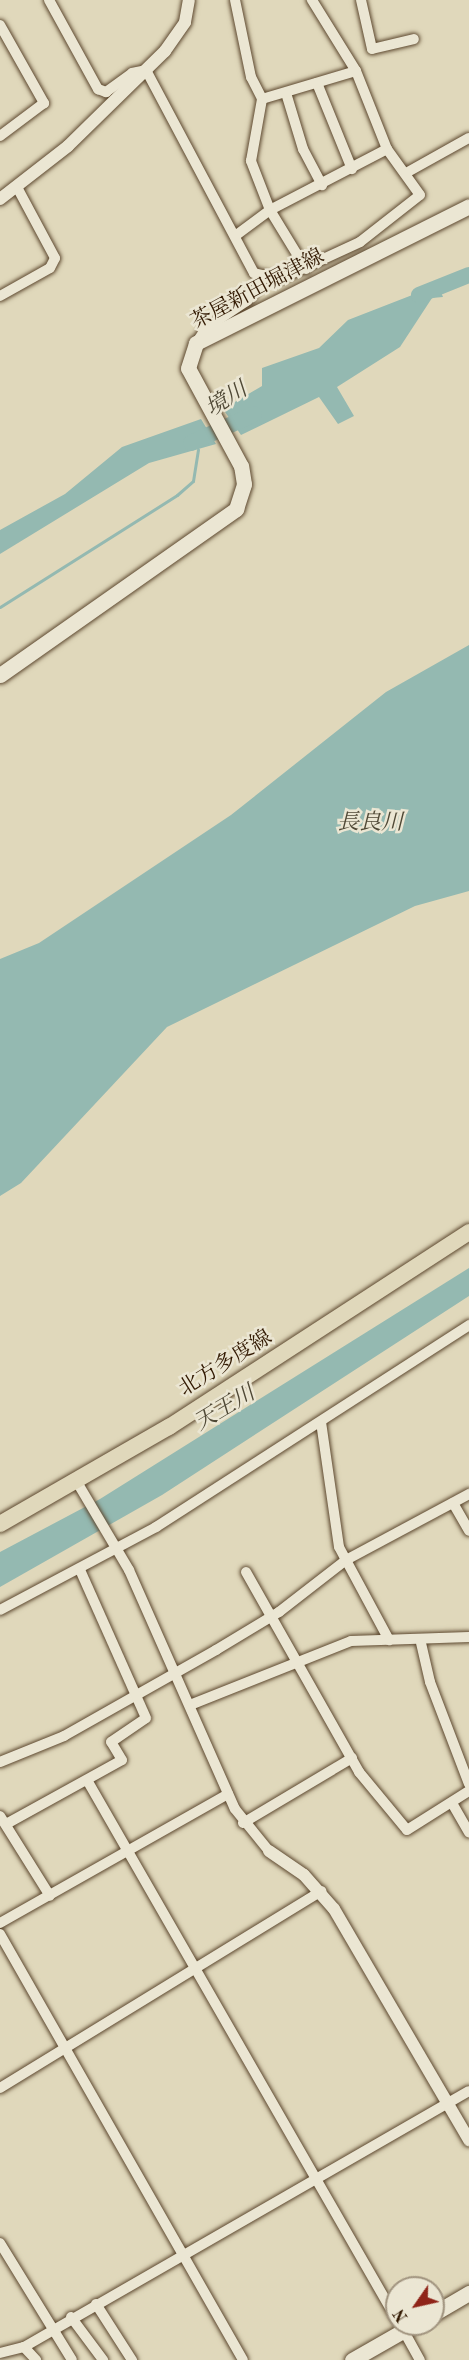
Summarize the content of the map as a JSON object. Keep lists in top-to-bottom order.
{
  "streets": {
    "main road": ["茶屋新田堀津線", "北方多度線"]
  },
  "water": ["境川", "長良川", "天王川"],
  "north": "bottom left"
}
